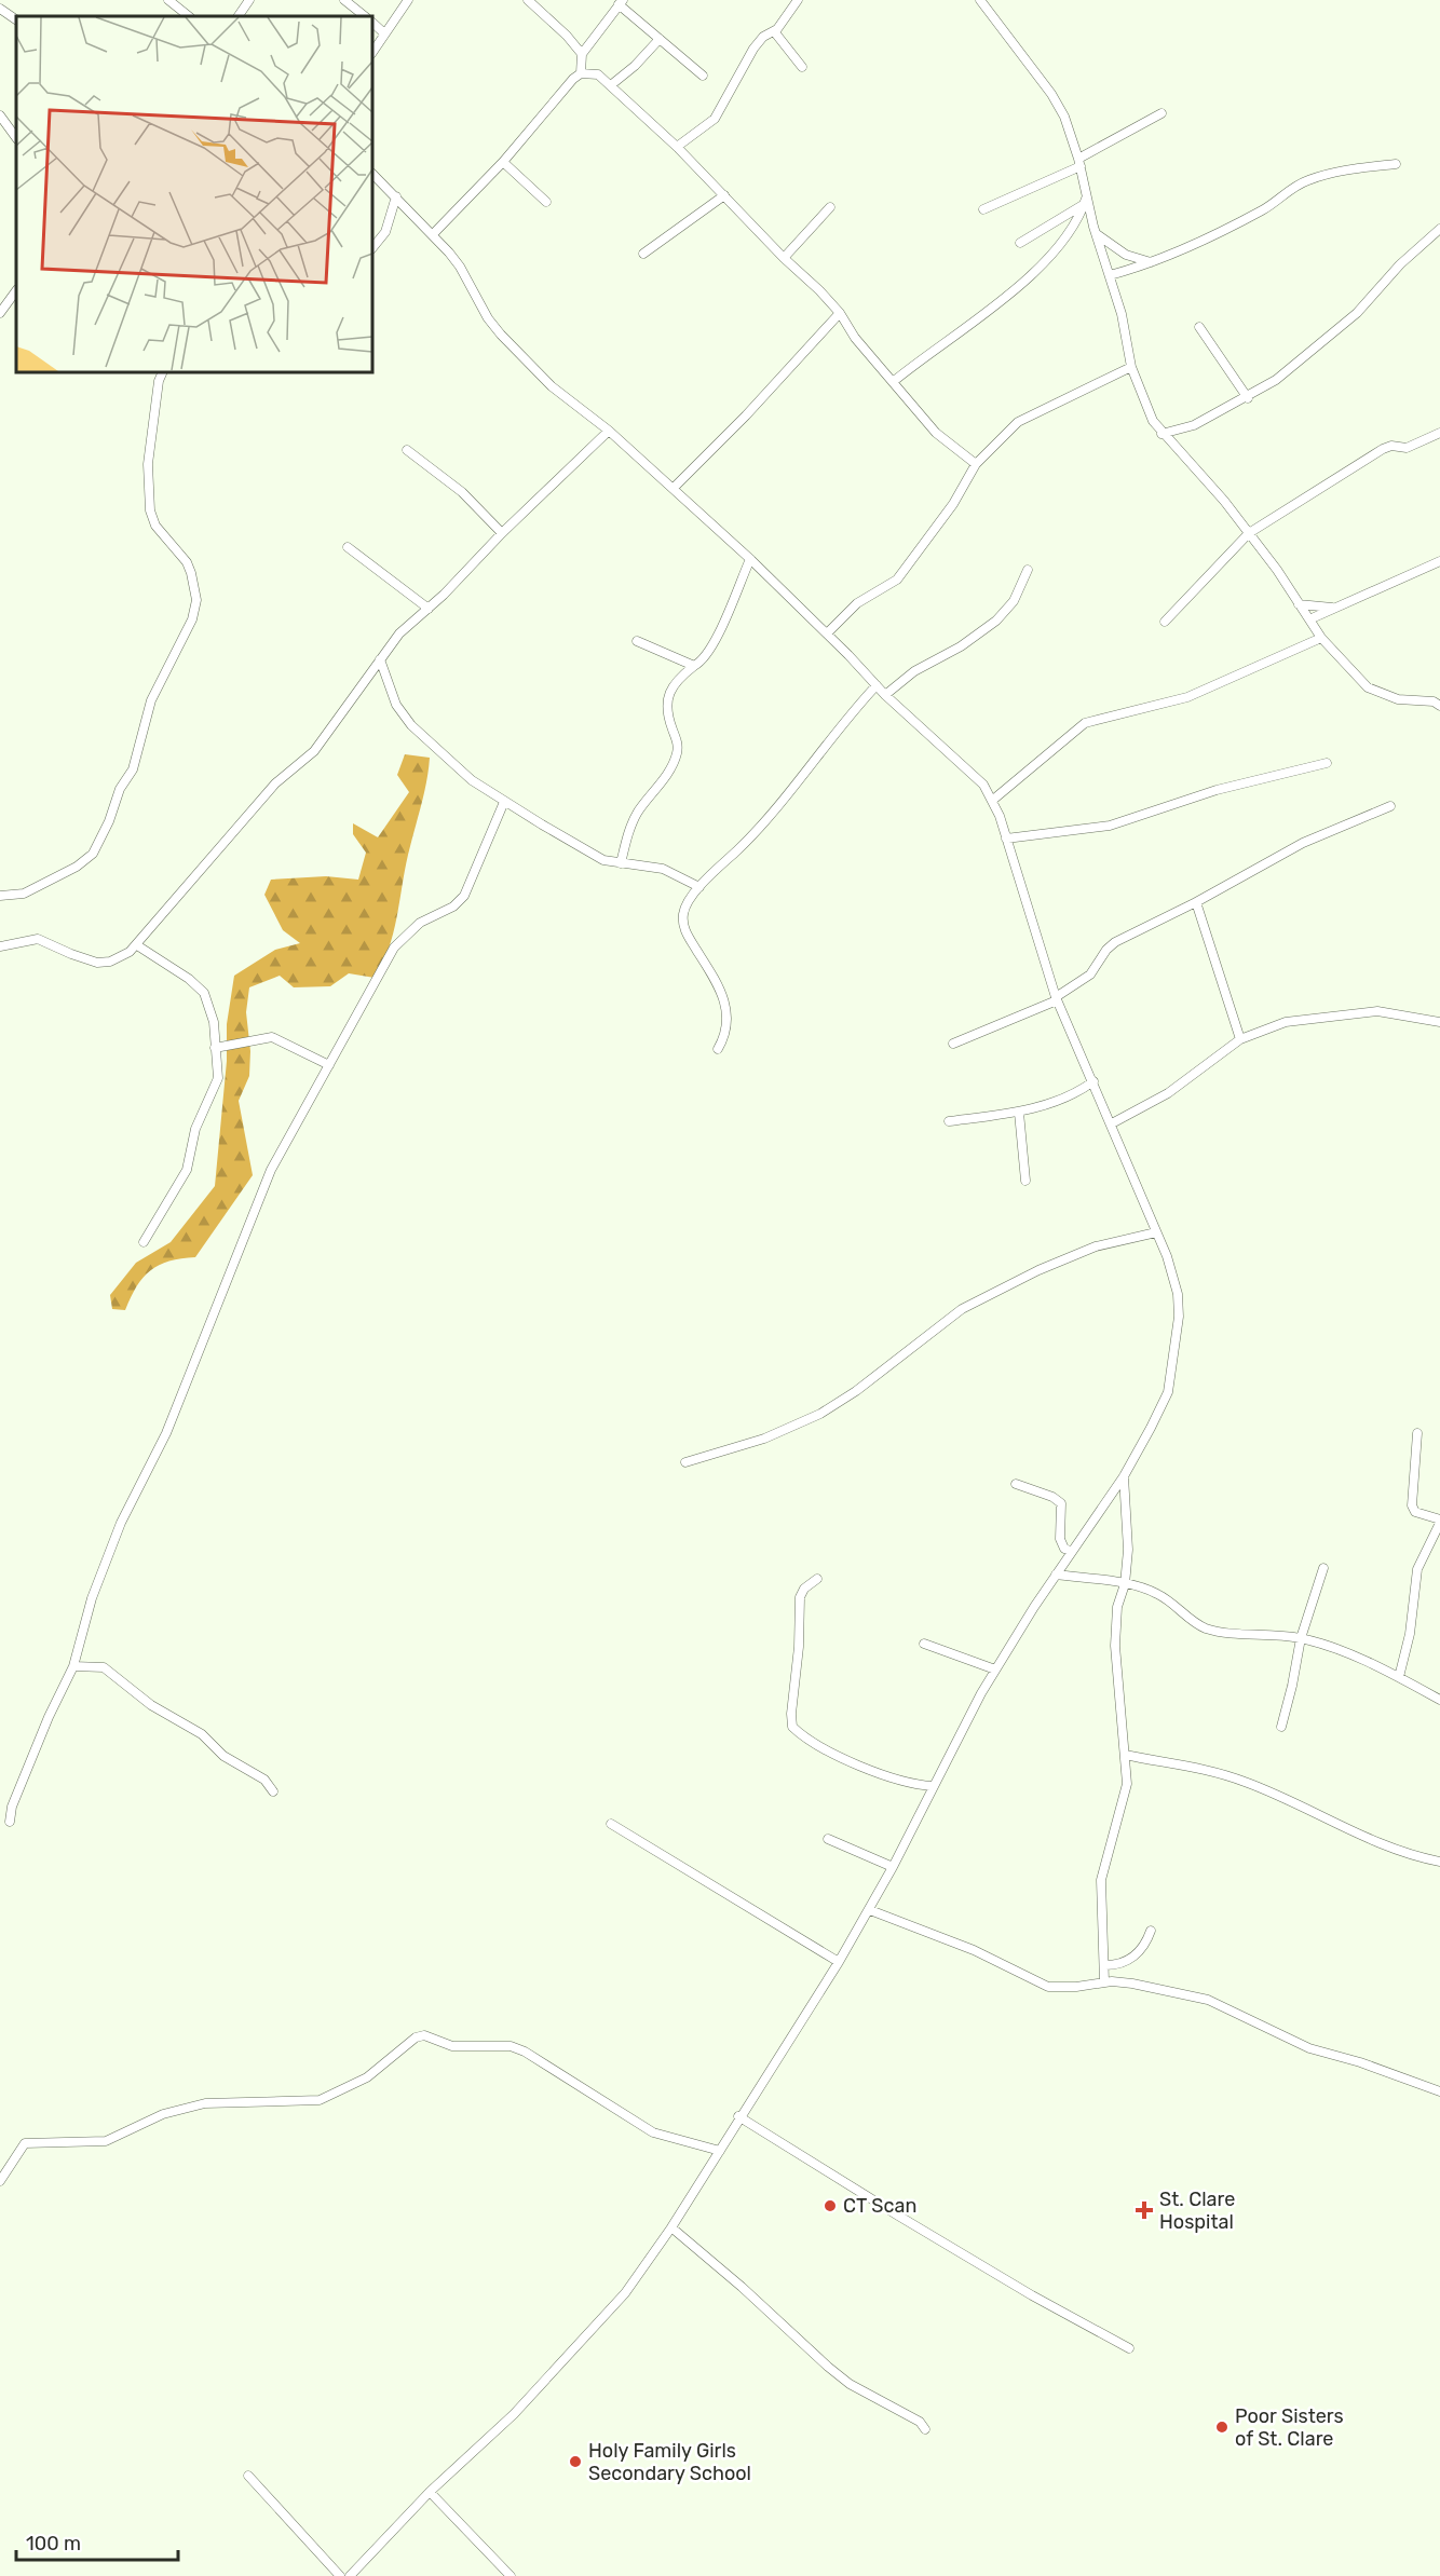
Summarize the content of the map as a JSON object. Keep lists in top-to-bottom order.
{
  "places": {
    "other": ["CT Scan", "Poor Sisters of St. Clare", "Holy Family Girls Secondary School"],
    "health": ["St. Clare Hospital"]
  },
  "scale_bar": "100 m"
}
